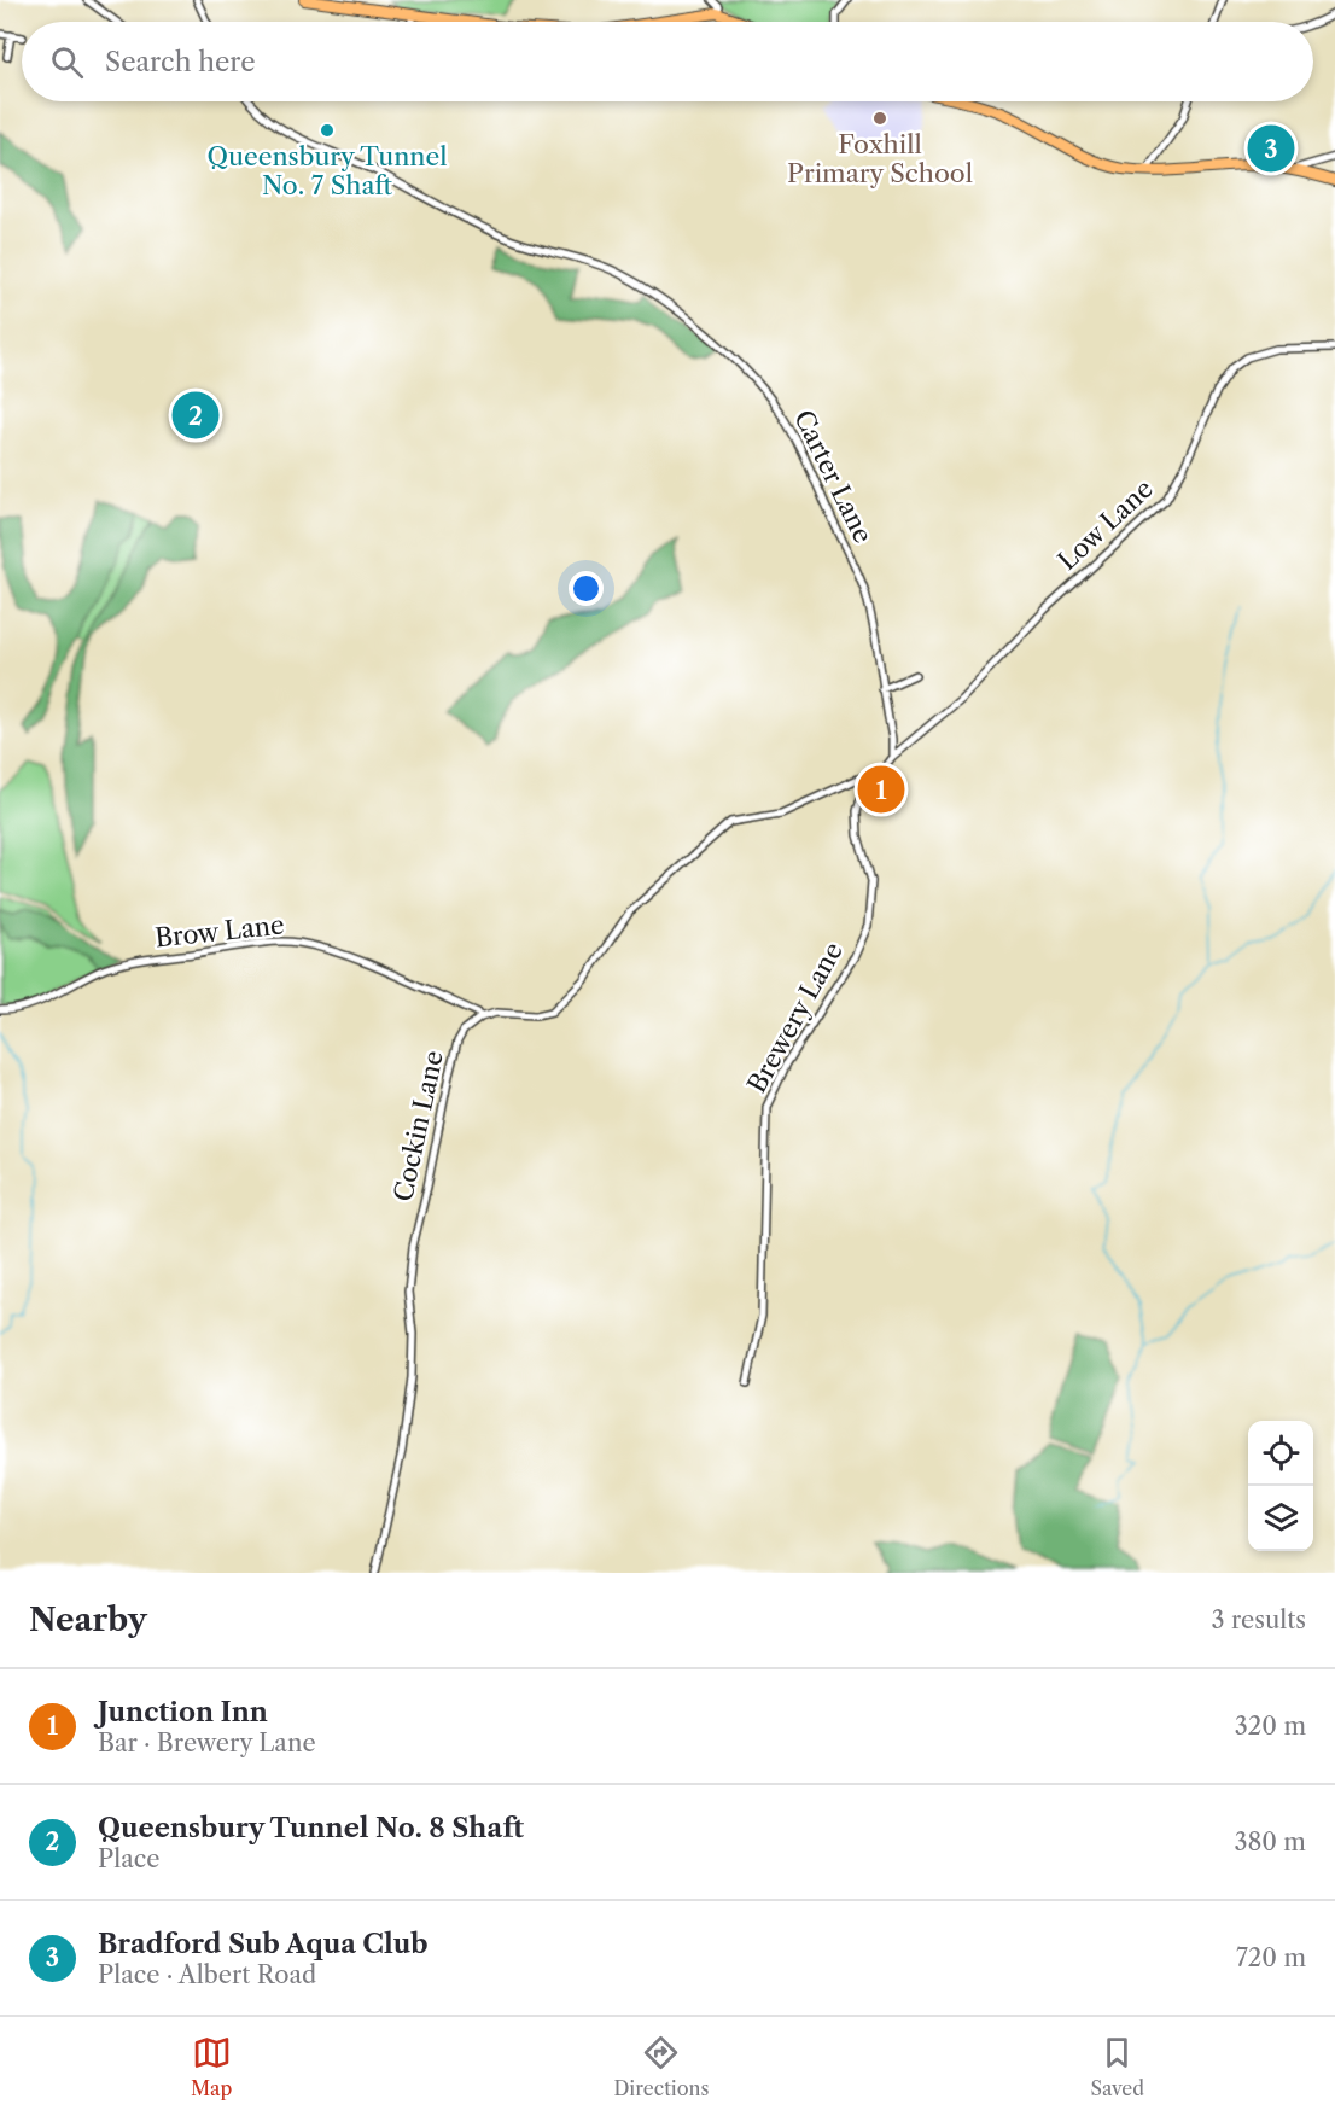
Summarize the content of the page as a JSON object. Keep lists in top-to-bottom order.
{
  "streets": {
    "street": [
      "Carter Lane",
      "Low Lane",
      "Brow Lane",
      "Brewery Lane",
      "Cockin Lane"
    ]
  },
  "crossings": [
    ["Carter Lane", "Low Lane"],
    ["Brow Lane", "Cockin Lane"]
  ],
  "places": ["Foxhill Primary School", "Queensbury Tunnel No. 7 Shaft"],
  "page": {
    "search": "Search here",
    "pins": ["3", "2", "1"],
    "heading": ["Nearby", "3 results"],
    "list": [
      {
        "mark": "1",
        "name": "Junction Inn",
        "note": "Bar · Brewery Lane",
        "value": "320 m"
      },
      {
        "mark": "2",
        "name": "Queensbury Tunnel No. 8 Shaft",
        "note": "Place",
        "value": "380 m"
      },
      {
        "mark": "3",
        "name": "Bradford Sub Aqua Club",
        "note": "Place · Albert Road",
        "value": "720 m"
      }
    ],
    "nav": ["Map", "Directions", "Saved"]
  }
}
